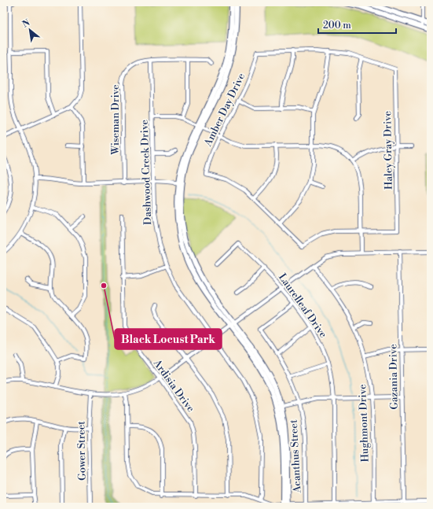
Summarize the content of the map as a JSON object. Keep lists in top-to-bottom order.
{
  "streets": {
    "street": [
      "Amber Day Drive",
      "Wiseman Drive",
      "Haley Gray Drive",
      "Dashwood Creek Drive",
      "Laurelleaf Drive",
      "Gazania Drive",
      "Ardisia Drive",
      "Hughmont Drive",
      "Gower Street",
      "Acanthus Street"
    ]
  },
  "crossings": [
    ["Wiseman Drive", "Dashwood Creek Drive"],
    ["Laurelleaf Drive", "Acanthus Street"]
  ],
  "places": ["Black Locust Park"],
  "scale_bar": "200 m",
  "north": "top left"
}
